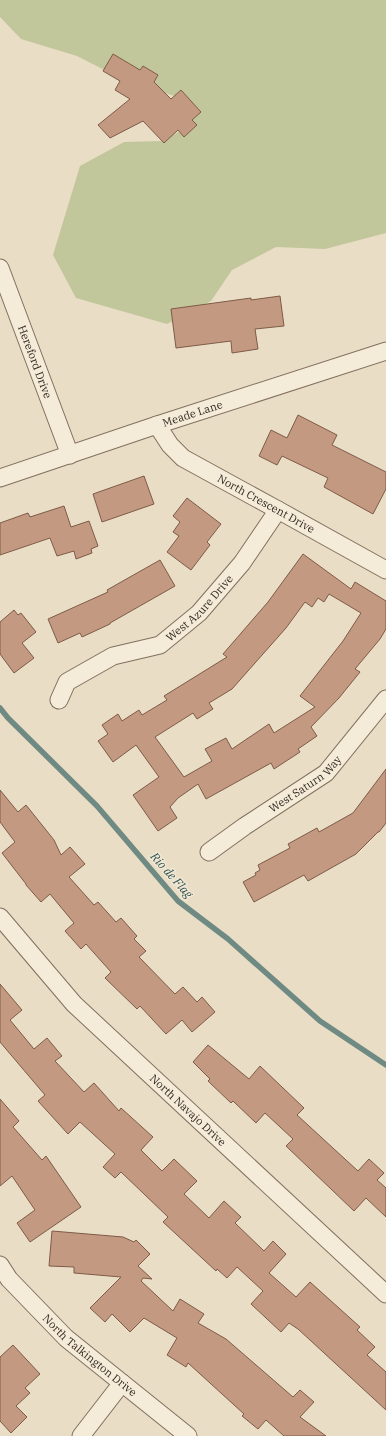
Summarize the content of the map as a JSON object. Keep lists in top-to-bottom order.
{
  "streets": {
    "street": [
      "Hereford Drive",
      "Meade Lane",
      "North Crescent Drive",
      "West Azure Drive",
      "West Saturn Way",
      "North Navajo Drive",
      "North Talkington Drive"
    ]
  },
  "crossings": [
    ["Hereford Drive", "Meade Lane"],
    ["Meade Lane", "North Crescent Drive"],
    ["North Crescent Drive", "West Azure Drive"]
  ],
  "water": ["Rio de Flag"]
}
